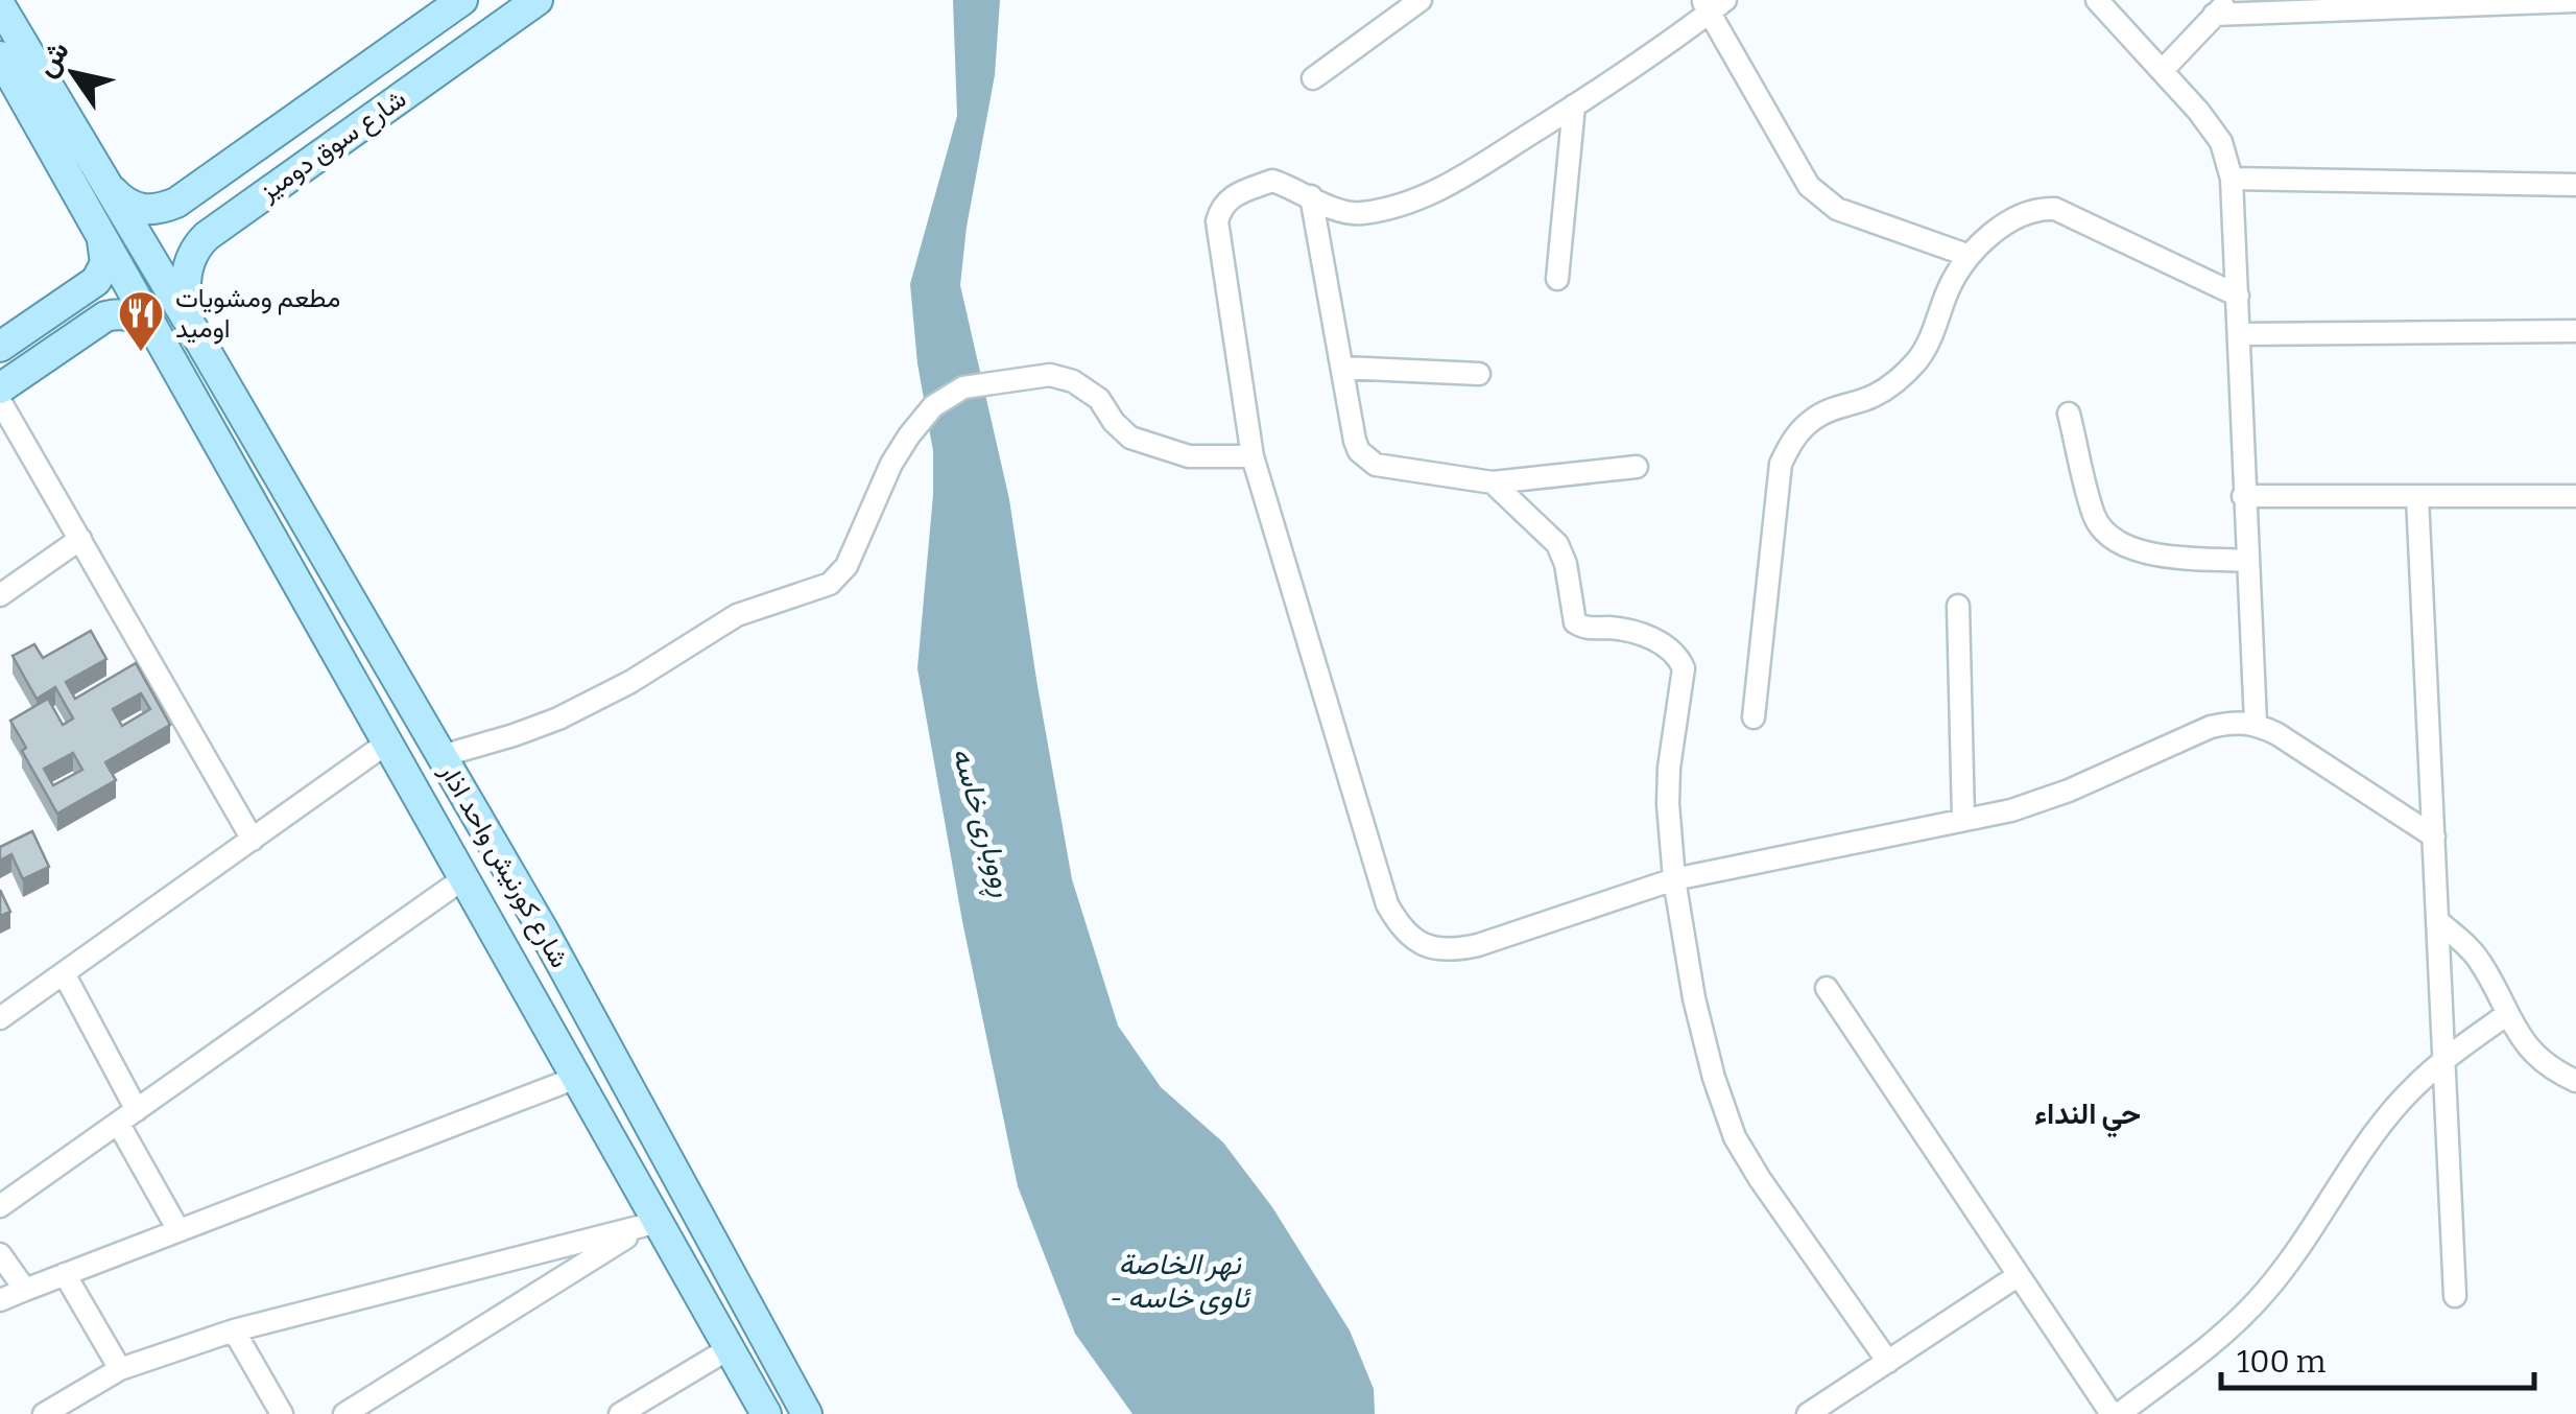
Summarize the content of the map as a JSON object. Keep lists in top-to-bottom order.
{
  "streets": {
    "main road": ["شارع سوق دوميز", "شارع كورنيش واحد اذار"]
  },
  "crossings": [
    ["شارع سوق دوميز", "شارع كورنيش واحد اذار"]
  ],
  "districts": ["حي النداء"],
  "water": ["ڕووباری خاسە", "نهر الخاصة - ئاوی خاسە"],
  "places": {
    "restaurant": ["مطعم ومشويات اوميد"]
  },
  "scale_bar": "100 m",
  "north": "top left"
}
